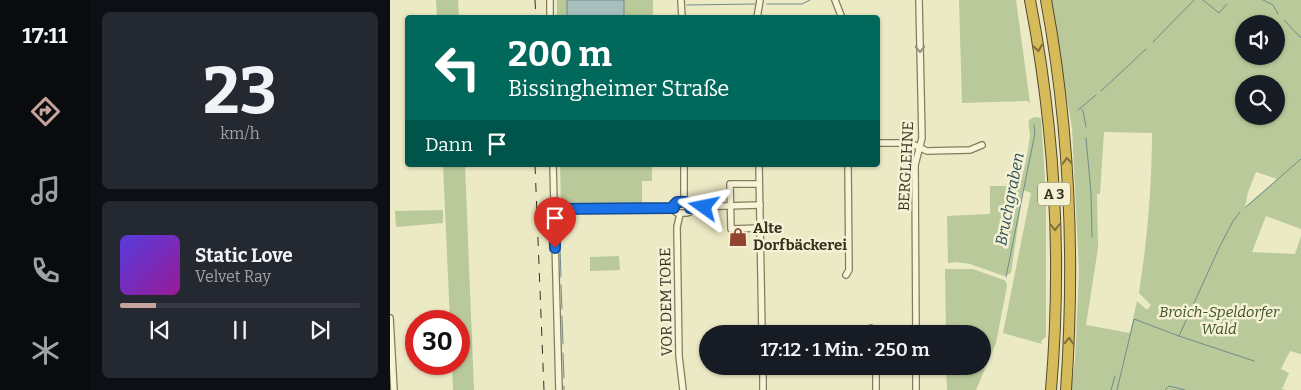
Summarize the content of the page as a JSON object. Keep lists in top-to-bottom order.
{
  "streets": {
    "highway": ["A 3"],
    "street": ["BERGLEHNE", "VOR DEM TORE"]
  },
  "one_way": ["BERGLEHNE"],
  "water": ["Bruchgraben"],
  "parks": ["Broich-Speldorfer Wald"],
  "places": {
    "shop": ["Alte Dorfbäckerei"]
  },
  "page": {
    "tabs": "17:11",
    "tile": ["23", "km/h"],
    "turn": ["200 m", "Bissingheimer Straße"],
    "then": "Dann",
    "song": ["Static Love", "Velvet Ray"],
    "limit": "30",
    "trip": "17:12 · 1 Min. · 250 m"
  }
}
